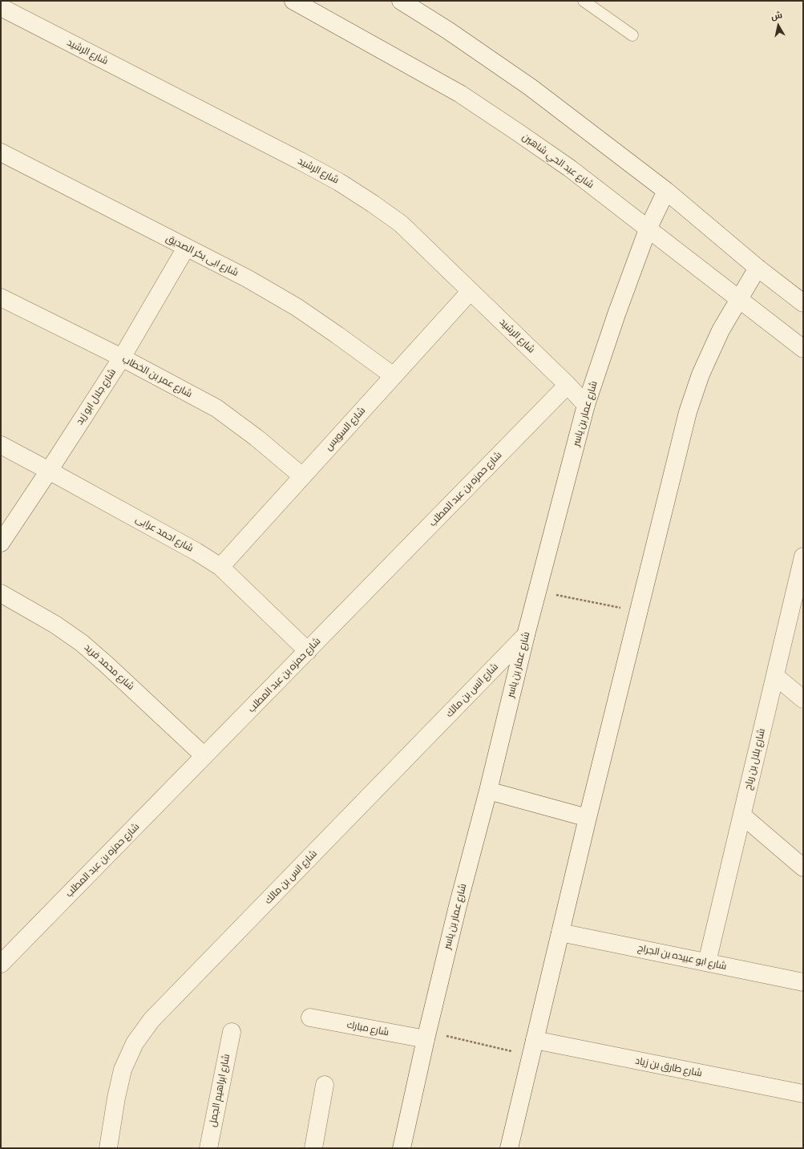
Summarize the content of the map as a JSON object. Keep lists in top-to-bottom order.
{
  "streets": {
    "street": [
      "شارع الرشيد",
      "شارع عبد الحي شاهين",
      "شارع ابى بكر الصديق",
      "شارع عمر بن الخطاب",
      "شارع جلال ابو زيد",
      "شارع عمار بن ياسر",
      "شارع السويس",
      "شارع حمزه بن عبد المطلب",
      "شارع احمد عرابى",
      "شارع محمد فريد",
      "شارع انس بن مالك",
      "شارع بلال بن رباح",
      "شارع ابو عبيده بن الجراح",
      "شارع مبارك",
      "شارع طارق بن زياد",
      "شارع ابراهيم الجمل"
    ]
  },
  "crossings": [
    ["شارع الرشيد", "شارع عمار بن ياسر"],
    ["شارع الرشيد", "شارع السويس"],
    ["شارع الرشيد", "شارع حمزه بن عبد المطلب"],
    ["شارع عبد الحي شاهين", "شارع عمار بن ياسر"],
    ["شارع ابى بكر الصديق", "شارع جلال ابو زيد"],
    ["شارع ابى بكر الصديق", "شارع السويس"],
    ["شارع عمر بن الخطاب", "شارع جلال ابو زيد"],
    ["شارع عمر بن الخطاب", "شارع السويس"],
    ["شارع جلال ابو زيد", "شارع احمد عرابى"],
    ["شارع عمار بن ياسر", "شارع انس بن مالك"],
    ["شارع عمار بن ياسر", "شارع مبارك"],
    ["شارع السويس", "شارع احمد عرابى"],
    ["شارع حمزه بن عبد المطلب", "شارع احمد عرابى"],
    ["شارع حمزه بن عبد المطلب", "شارع محمد فريد"],
    ["شارع بلال بن رباح", "شارع ابو عبيده بن الجراح"]
  ],
  "north": "top"
}
